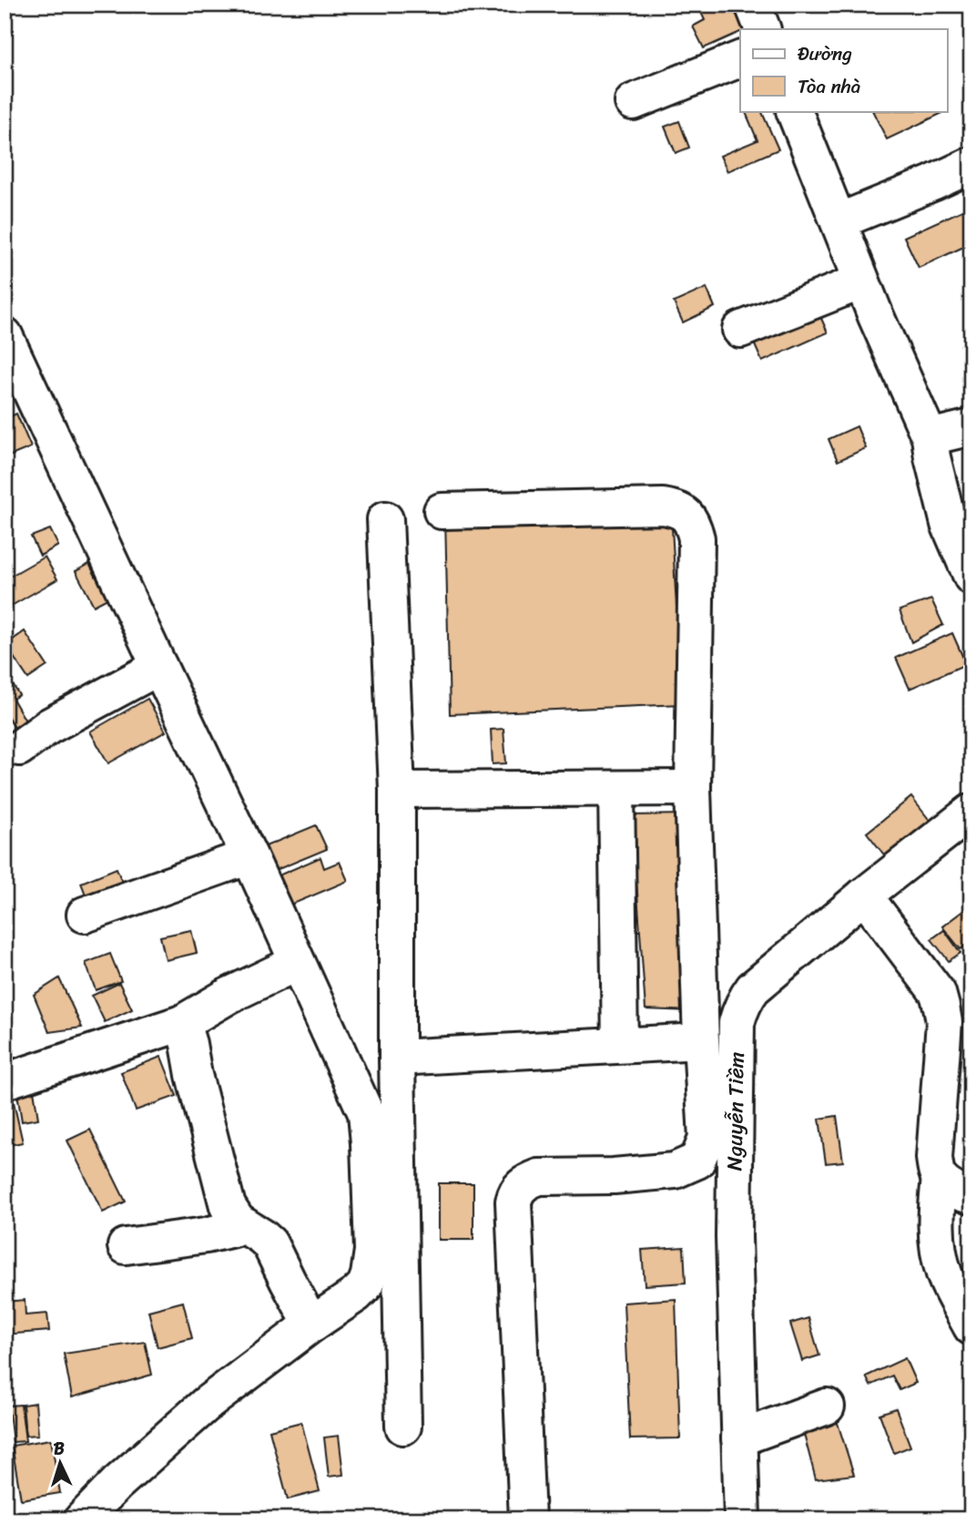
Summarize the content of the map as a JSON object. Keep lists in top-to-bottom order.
{
  "streets": {
    "street": ["Nguyễn Tiềm"]
  },
  "legend": ["Đường", "Tòa nhà"],
  "north": "top"
}
